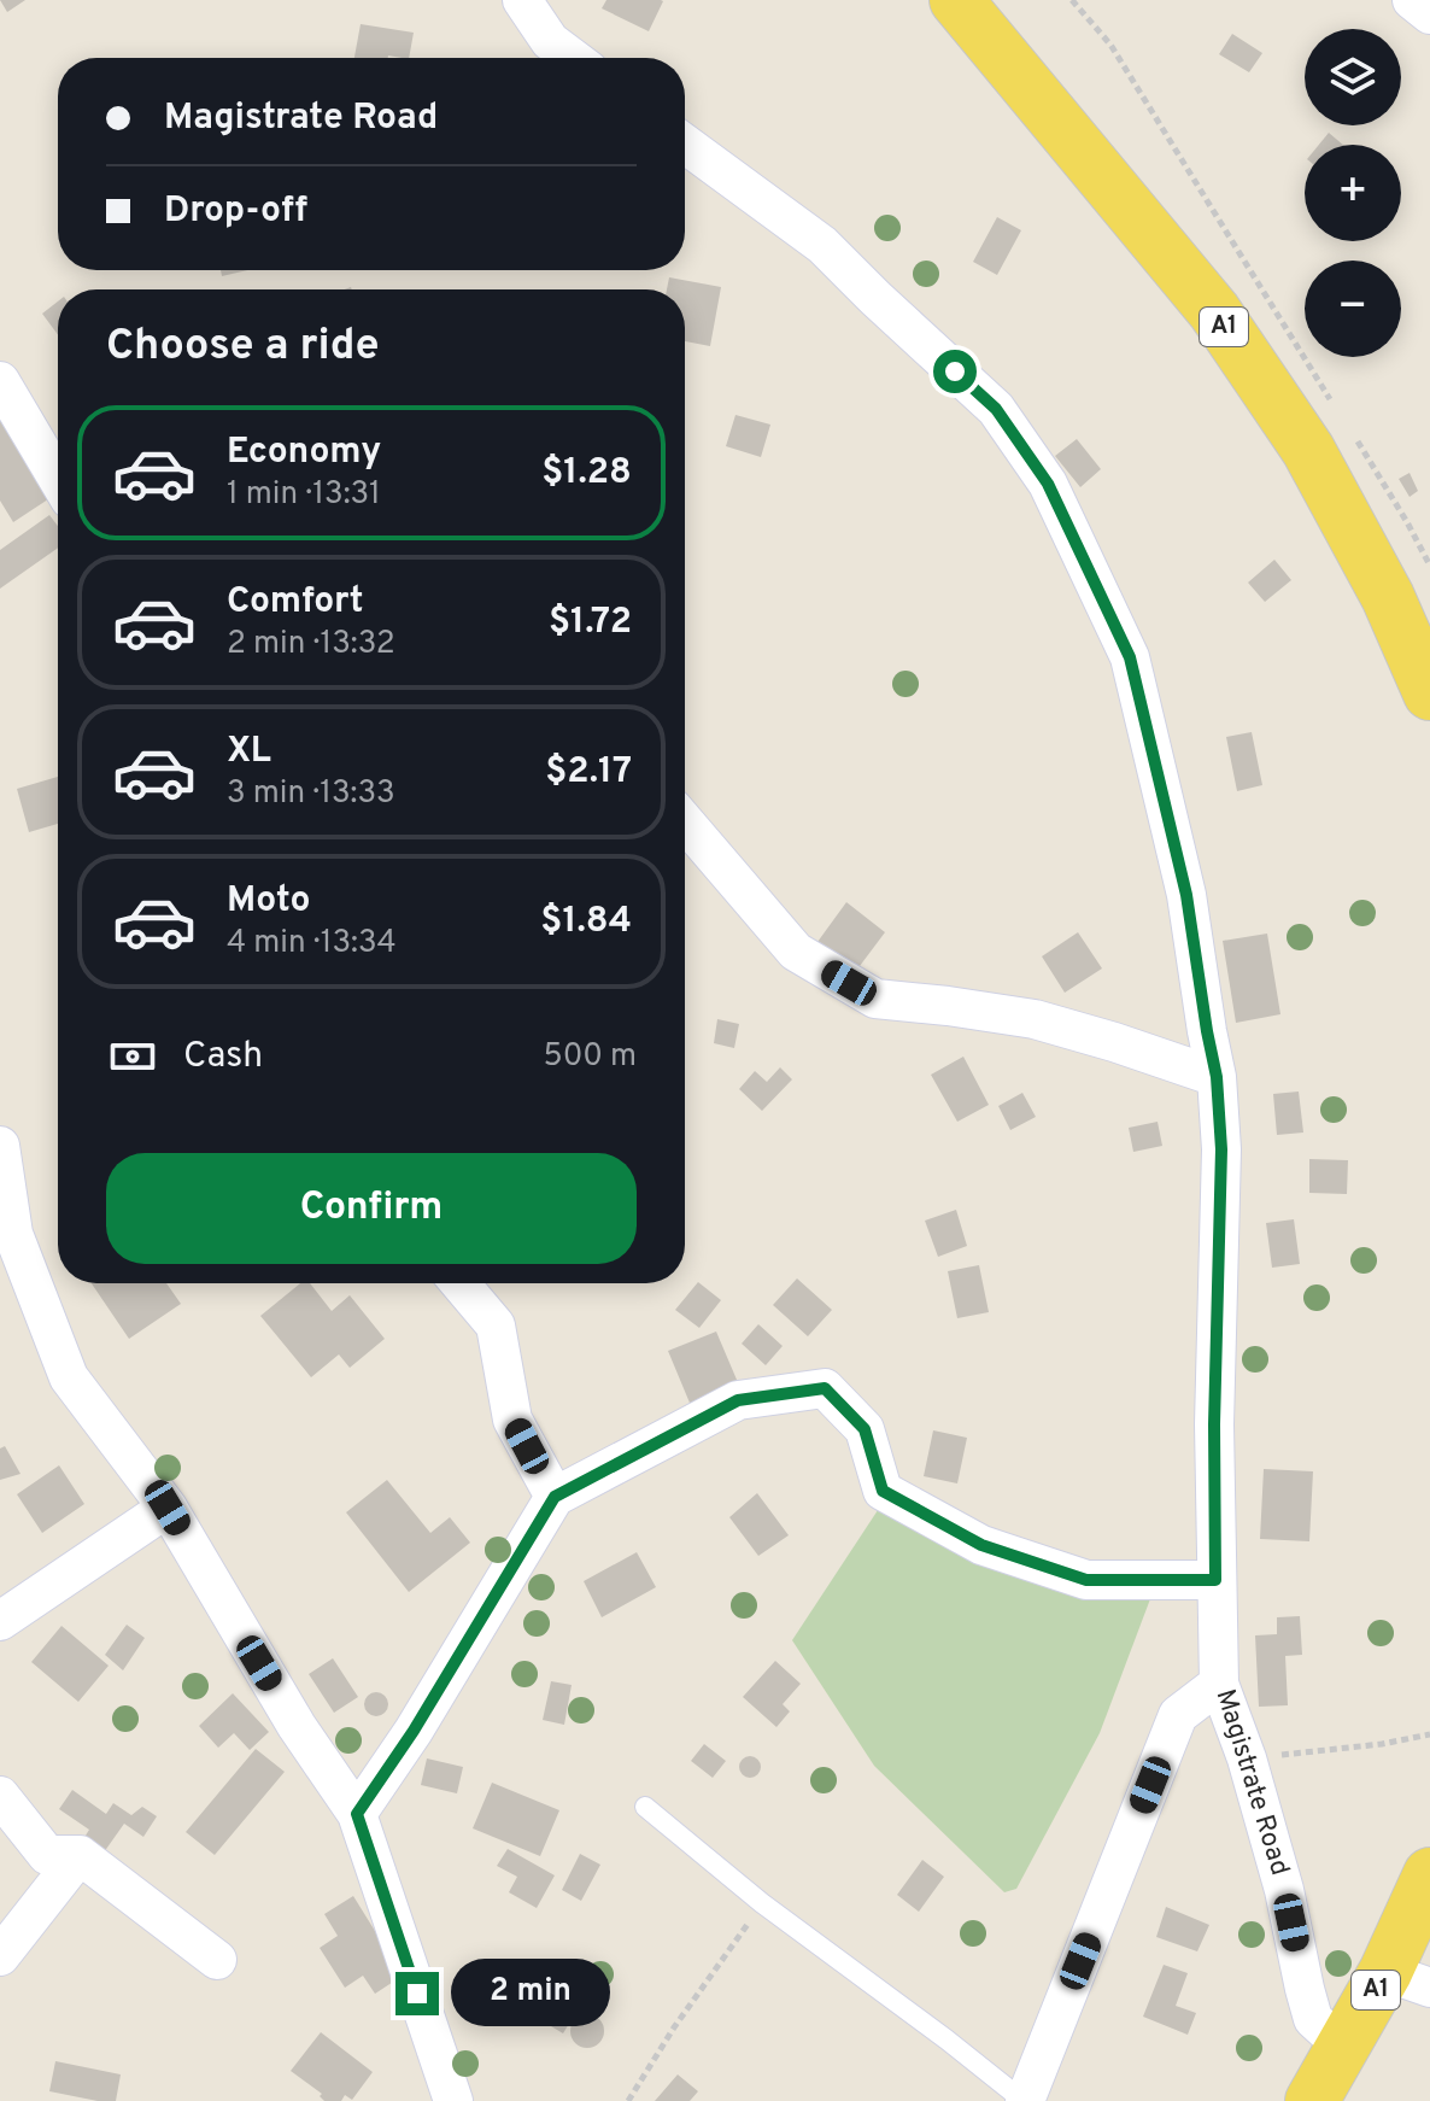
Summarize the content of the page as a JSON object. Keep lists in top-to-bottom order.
{
  "streets": {
    "main road": ["A1"],
    "street": ["Magistrate Road"]
  },
  "crossings": [
    ["A1", "Magistrate Road"]
  ],
  "page": {
    "map_buttons": ["+", "−"],
    "banner": ["Magistrate Road", "Drop-off"],
    "heading": "Choose a ride",
    "list": [
      {
        "name": "Economy",
        "note": "1 min · 13:31",
        "value": "$1.28"
      },
      {
        "name": "Comfort",
        "note": "2 min · 13:32",
        "value": "$1.72"
      },
      {
        "name": "XL",
        "note": "3 min · 13:33",
        "value": "$2.17"
      },
      {
        "name": "Moto",
        "note": "4 min · 13:34",
        "value": "$1.84"
      }
    ],
    "pay": ["Cash", "500 m"],
    "buttons": "Confirm",
    "bubble": "2 min"
  }
}
